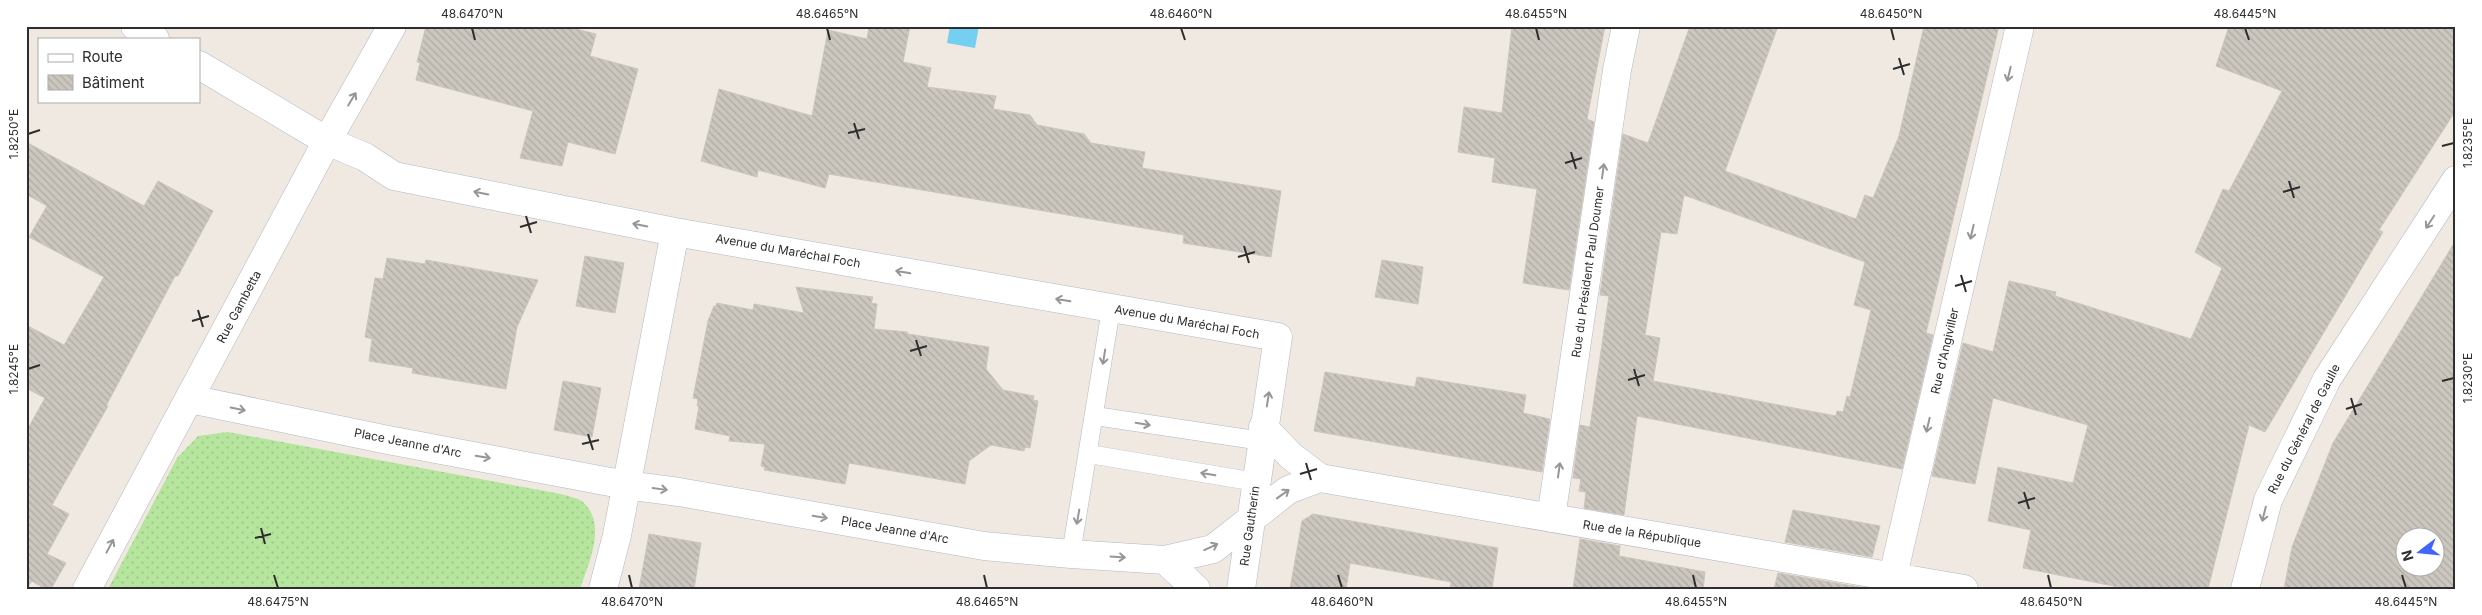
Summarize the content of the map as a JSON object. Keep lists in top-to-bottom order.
{
  "streets": {
    "street": [
      "Avenue du Maréchal Foch",
      "Rue du Président Paul Doumer",
      "Rue Gambetta",
      "Rue d'Angiviller",
      "Rue du Général de Gaulle",
      "Place Jeanne d'Arc",
      "Rue Gautherin",
      "Rue de la République"
    ]
  },
  "crossings": [
    ["Avenue du Maréchal Foch", "Rue Gambetta"],
    ["Avenue du Maréchal Foch", "Rue Gautherin"],
    ["Avenue du Maréchal Foch", "Rue de la République"],
    ["Rue du Président Paul Doumer", "Rue de la République"],
    ["Rue Gambetta", "Place Jeanne d'Arc"],
    ["Rue d'Angiviller", "Rue de la République"],
    ["Place Jeanne d'Arc", "Rue Gautherin"],
    ["Rue Gautherin", "Rue de la République"]
  ],
  "one_way": [
    "Avenue du Maréchal Foch",
    "Rue du Président Paul Doumer",
    "Rue Gambetta",
    "Rue d'Angiviller",
    "Rue du Général de Gaulle",
    "Place Jeanne d'Arc"
  ],
  "legend": ["Route", "Bâtiment"],
  "north": "left",
  "coordinates": [
    "48.6470°N",
    "48.6465°N",
    "48.6460°N",
    "48.6455°N",
    "48.6450°N",
    "48.6445°N",
    "1.8250°E",
    "1.8235°E",
    "1.8245°E",
    "1.8230°E",
    "48.6475°N"
  ]
}
